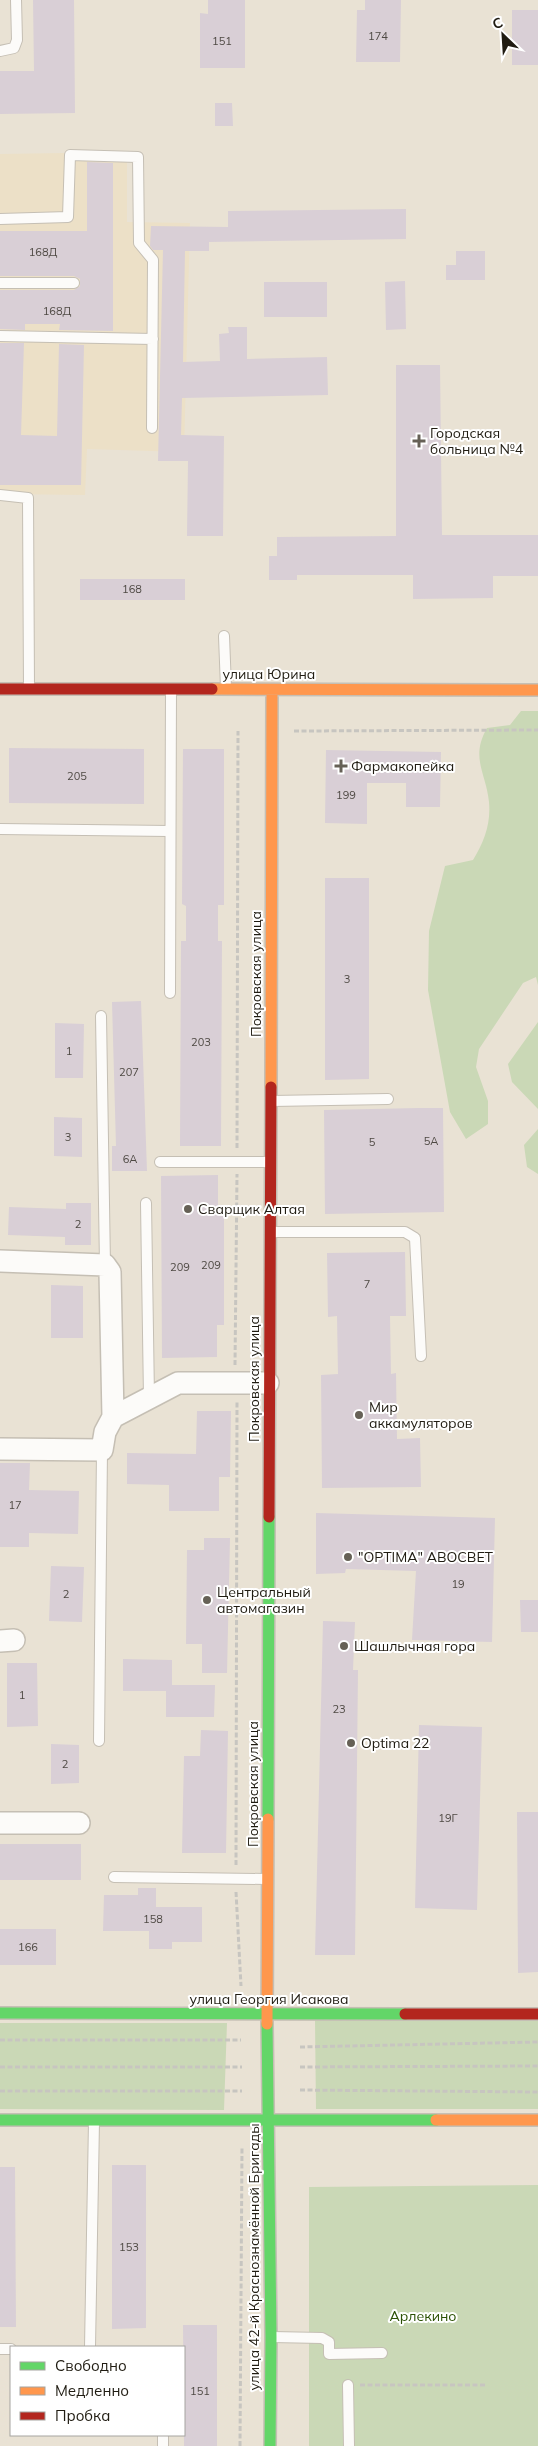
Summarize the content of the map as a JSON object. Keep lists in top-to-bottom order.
{
  "streets": {
    "street": [
      "улица Юрина",
      "Покровская улица",
      "улица Георгия Исакова",
      "улица 42-й Краснознамённой Бригады"
    ]
  },
  "crossings": [
    ["улица Юрина", "Покровская улица"],
    ["Покровская улица", "улица Георгия Исакова"],
    ["Покровская улица", "улица 42-й Краснознамённой Бригады"]
  ],
  "parks": ["Арлекино"],
  "places": {
    "health": ["Городская больница №4", "Фармакопейка"],
    "other": [
      "Сварщик Алтая",
      "Мир аккамуляторов",
      "\"OPTIMA\" АВОСВЕТ",
      "Центральный автомагазин",
      "Шашлычная гора",
      "Optima 22"
    ]
  },
  "house_numbers": [
    "174",
    "151",
    "168Д",
    "168Д",
    "168",
    "205",
    "199",
    "3",
    "203",
    "1",
    "207",
    "3",
    "5А",
    "5",
    "6А",
    "2",
    "209",
    "209",
    "7",
    "17",
    "19",
    "2",
    "1",
    "23",
    "2",
    "19Г",
    "158",
    "166",
    "153",
    "151"
  ],
  "legend": ["Свободно", "Медленно", "Пробка"],
  "north": "top left"
}
